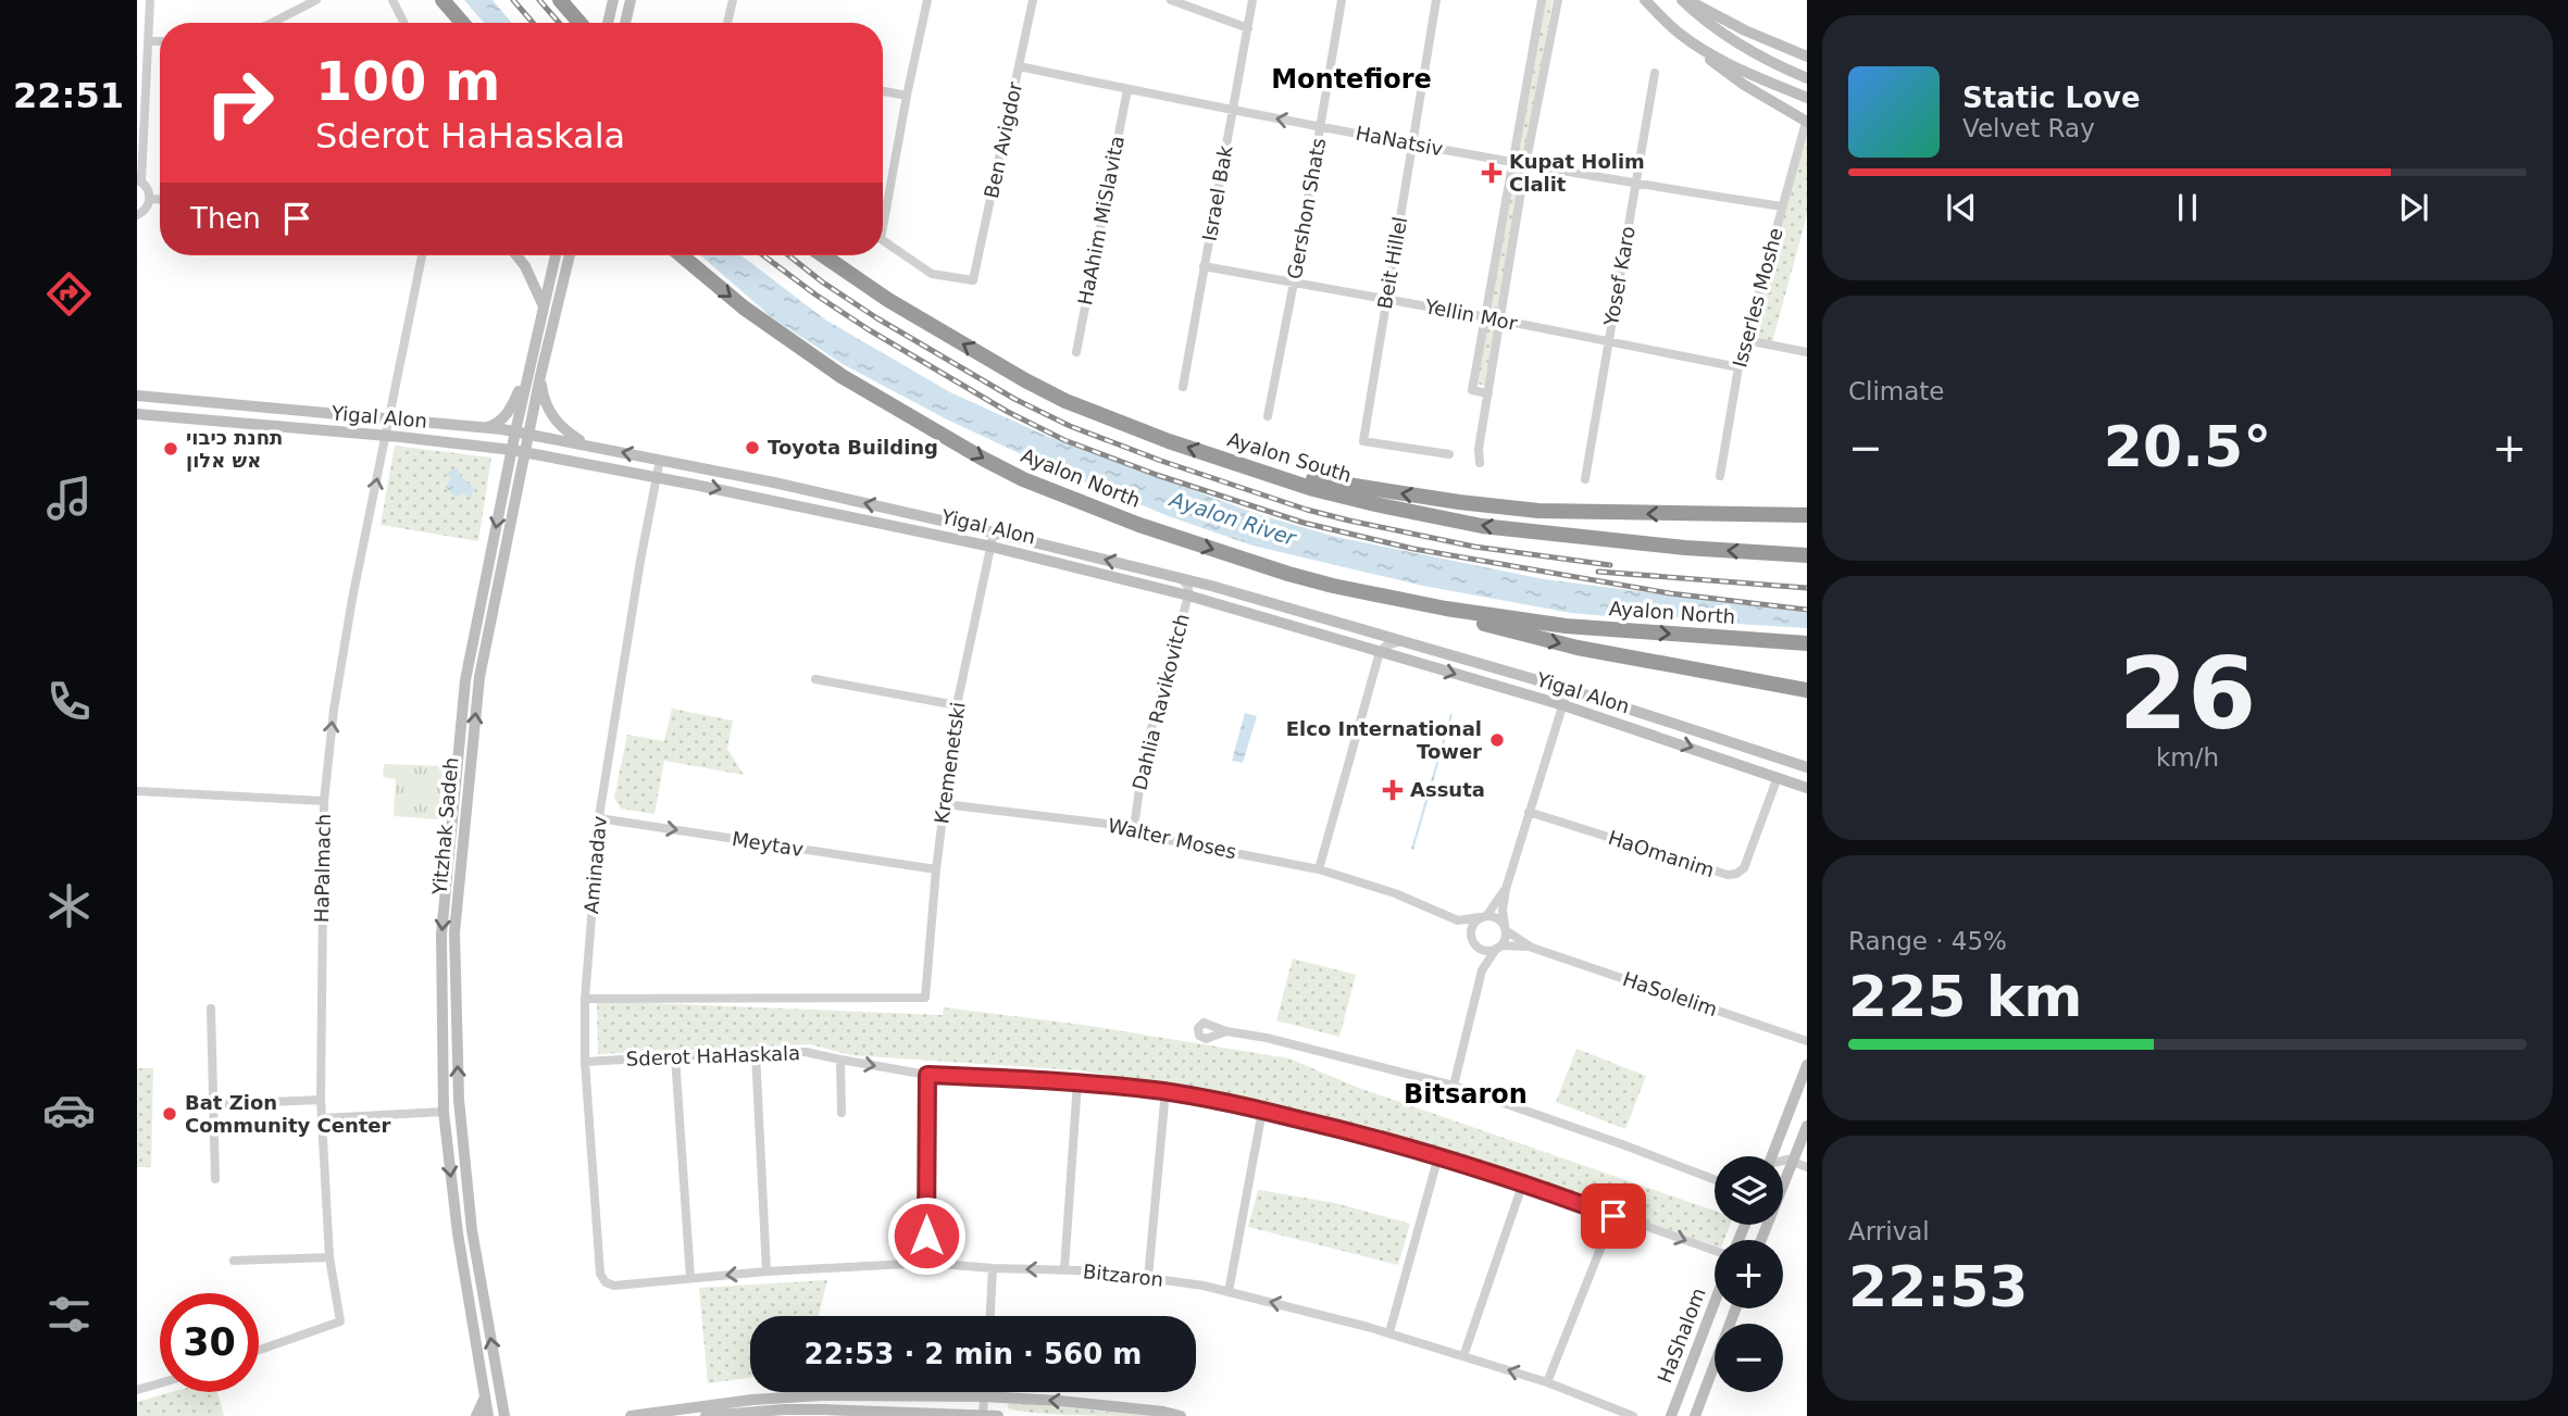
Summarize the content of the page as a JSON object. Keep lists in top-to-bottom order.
{
  "streets": {
    "highway": ["Ayalon South", "Ayalon North"],
    "street": [
      "Ben Avigdor",
      "HaNatsiv",
      "Israel Bak",
      "Gershon Shats",
      "HaAhim MiSlavita",
      "Beit Hillel",
      "Yosef Karo",
      "Isserles Moshe",
      "Yellin Mor",
      "Yigal Alon",
      "Dahlia Ravikovitch",
      "Kremenetski",
      "Yitzhak Sadeh",
      "Walter Moses",
      "Meytav",
      "HaOmanim",
      "Aminadav",
      "HaPalmach",
      "HaSolelim",
      "Sderot HaHaskala",
      "Bitzaron",
      "HaShalom"
    ]
  },
  "crossings": [
    ["Ben Avigdor", "HaNatsiv"],
    ["HaNatsiv", "Israel Bak"],
    ["HaNatsiv", "Gershon Shats"],
    ["HaNatsiv", "HaAhim MiSlavita"],
    ["HaNatsiv", "Beit Hillel"],
    ["HaNatsiv", "Yosef Karo"],
    ["HaNatsiv", "Isserles Moshe"],
    ["Israel Bak", "Yellin Mor"],
    ["Gershon Shats", "Yellin Mor"],
    ["Beit Hillel", "Yellin Mor"],
    ["Yosef Karo", "Yellin Mor"],
    ["Isserles Moshe", "Yellin Mor"],
    ["Yigal Alon", "Dahlia Ravikovitch"],
    ["Yigal Alon", "Kremenetski"],
    ["Yigal Alon", "Yitzhak Sadeh"],
    ["Yigal Alon", "HaOmanim"],
    ["Yigal Alon", "Aminadav"],
    ["Yigal Alon", "HaPalmach"],
    ["Dahlia Ravikovitch", "Walter Moses"],
    ["Kremenetski", "Walter Moses"],
    ["Kremenetski", "Meytav"],
    ["Kremenetski", "Aminadav"],
    ["Meytav", "Aminadav"],
    ["Aminadav", "Sderot HaHaskala"],
    ["Aminadav", "Bitzaron"]
  ],
  "one_way": ["Meytav", "Bitzaron"],
  "districts": ["Montefiore", "Bitsaron"],
  "water": ["Ayalon River"],
  "places": {
    "health": ["Kupat Holim Clalit", "Assuta"],
    "other": [
      "Toyota Building",
      "תחנת כיבוי אש אלון",
      "Elco International Tower",
      "Bat Zion Community Center"
    ]
  },
  "page": {
    "tabs": "22:51",
    "turn": ["100 m", "Sderot HaHaskala"],
    "song": ["Static Love", "Velvet Ray"],
    "then": "Then",
    "tile": [
      "Climate",
      ["26", "km/h"],
      ["Range · 45%", "225 km"],
      ["Arrival", "22:53"]
    ],
    "heat": ["−", "20.5°", "+"],
    "map_buttons": ["+", "−"],
    "limit": "30",
    "trip": "22:53 · 2 min · 560 m"
  }
}
